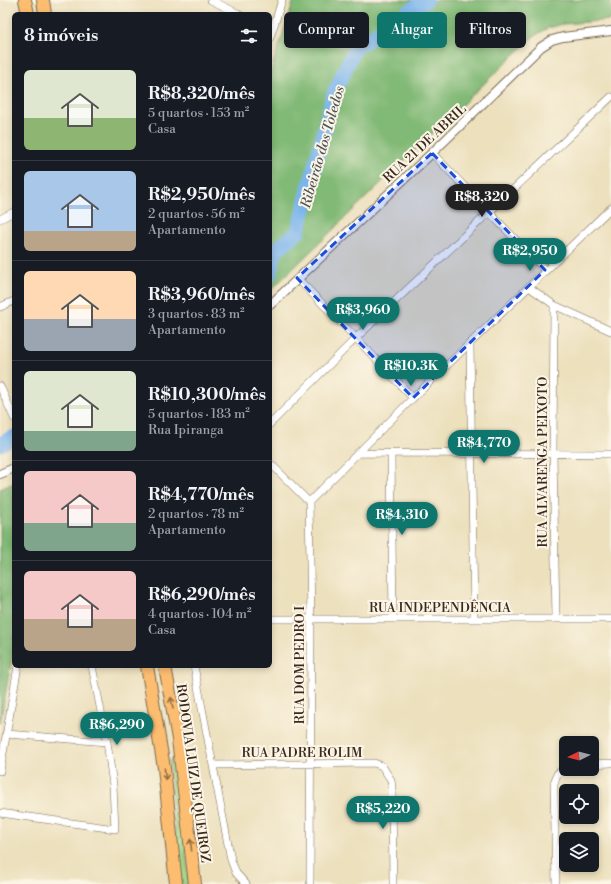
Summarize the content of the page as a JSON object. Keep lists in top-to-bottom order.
{
  "streets": {
    "highway": ["RODOVIA LUIZ DE QUEIROZ"],
    "street": [
      "RUA 21 DE ABRIL",
      "RUA ALVARENGA PEIXOTO",
      "RUA INDEPENDÊNCIA",
      "RUA DOM PEDRO I",
      "RUA PADRE ROLIM"
    ]
  },
  "crossings": [
    ["RUA ALVARENGA PEIXOTO", "RUA INDEPENDÊNCIA"],
    ["RUA INDEPENDÊNCIA", "RUA DOM PEDRO I"],
    ["RUA DOM PEDRO I", "RUA PADRE ROLIM"]
  ],
  "water": ["Ribeirão dos Toledos"],
  "north": "left",
  "page": {
    "chip": ["Comprar", "Alugar", "Filtros"],
    "heading": "8 imóveis",
    "list": [
      {
        "name": "R$8,320/mês",
        "note": "5 quartos · 153 m² · Casa"
      },
      {
        "name": "R$2,950/mês",
        "note": "2 quartos · 56 m² · Apartamento"
      },
      {
        "name": "R$3,960/mês",
        "note": "3 quartos · 83 m² · Apartamento"
      },
      {
        "name": "R$10,300/mês",
        "note": "5 quartos · 183 m² · Rua Ipiranga"
      },
      {
        "name": "R$4,770/mês",
        "note": "2 quartos · 78 m² · Apartamento"
      },
      {
        "name": "R$6,290/mês",
        "note": "4 quartos · 104 m² · Casa"
      }
    ],
    "price": [
      "R$8,320",
      "R$2,950",
      "R$3,960",
      "R$10.3K",
      "R$4,770",
      "R$4,310",
      "R$6,290",
      "R$5,220"
    ]
  }
}
